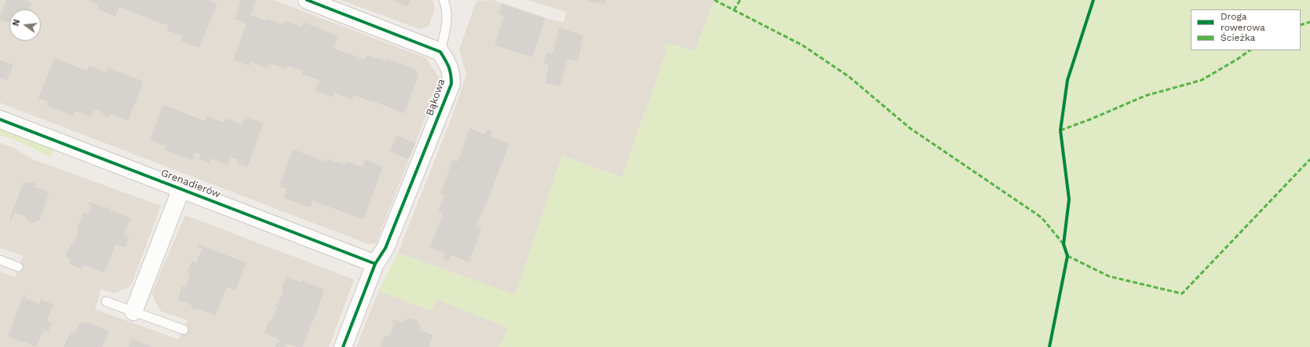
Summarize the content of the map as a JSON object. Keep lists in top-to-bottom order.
{
  "streets": {
    "street": ["Bąkowa", "Grenadierów"]
  },
  "crossings": [
    ["Bąkowa", "Grenadierów"]
  ],
  "legend": ["Droga rowerowa", "Ścieżka"],
  "north": "left"
}
